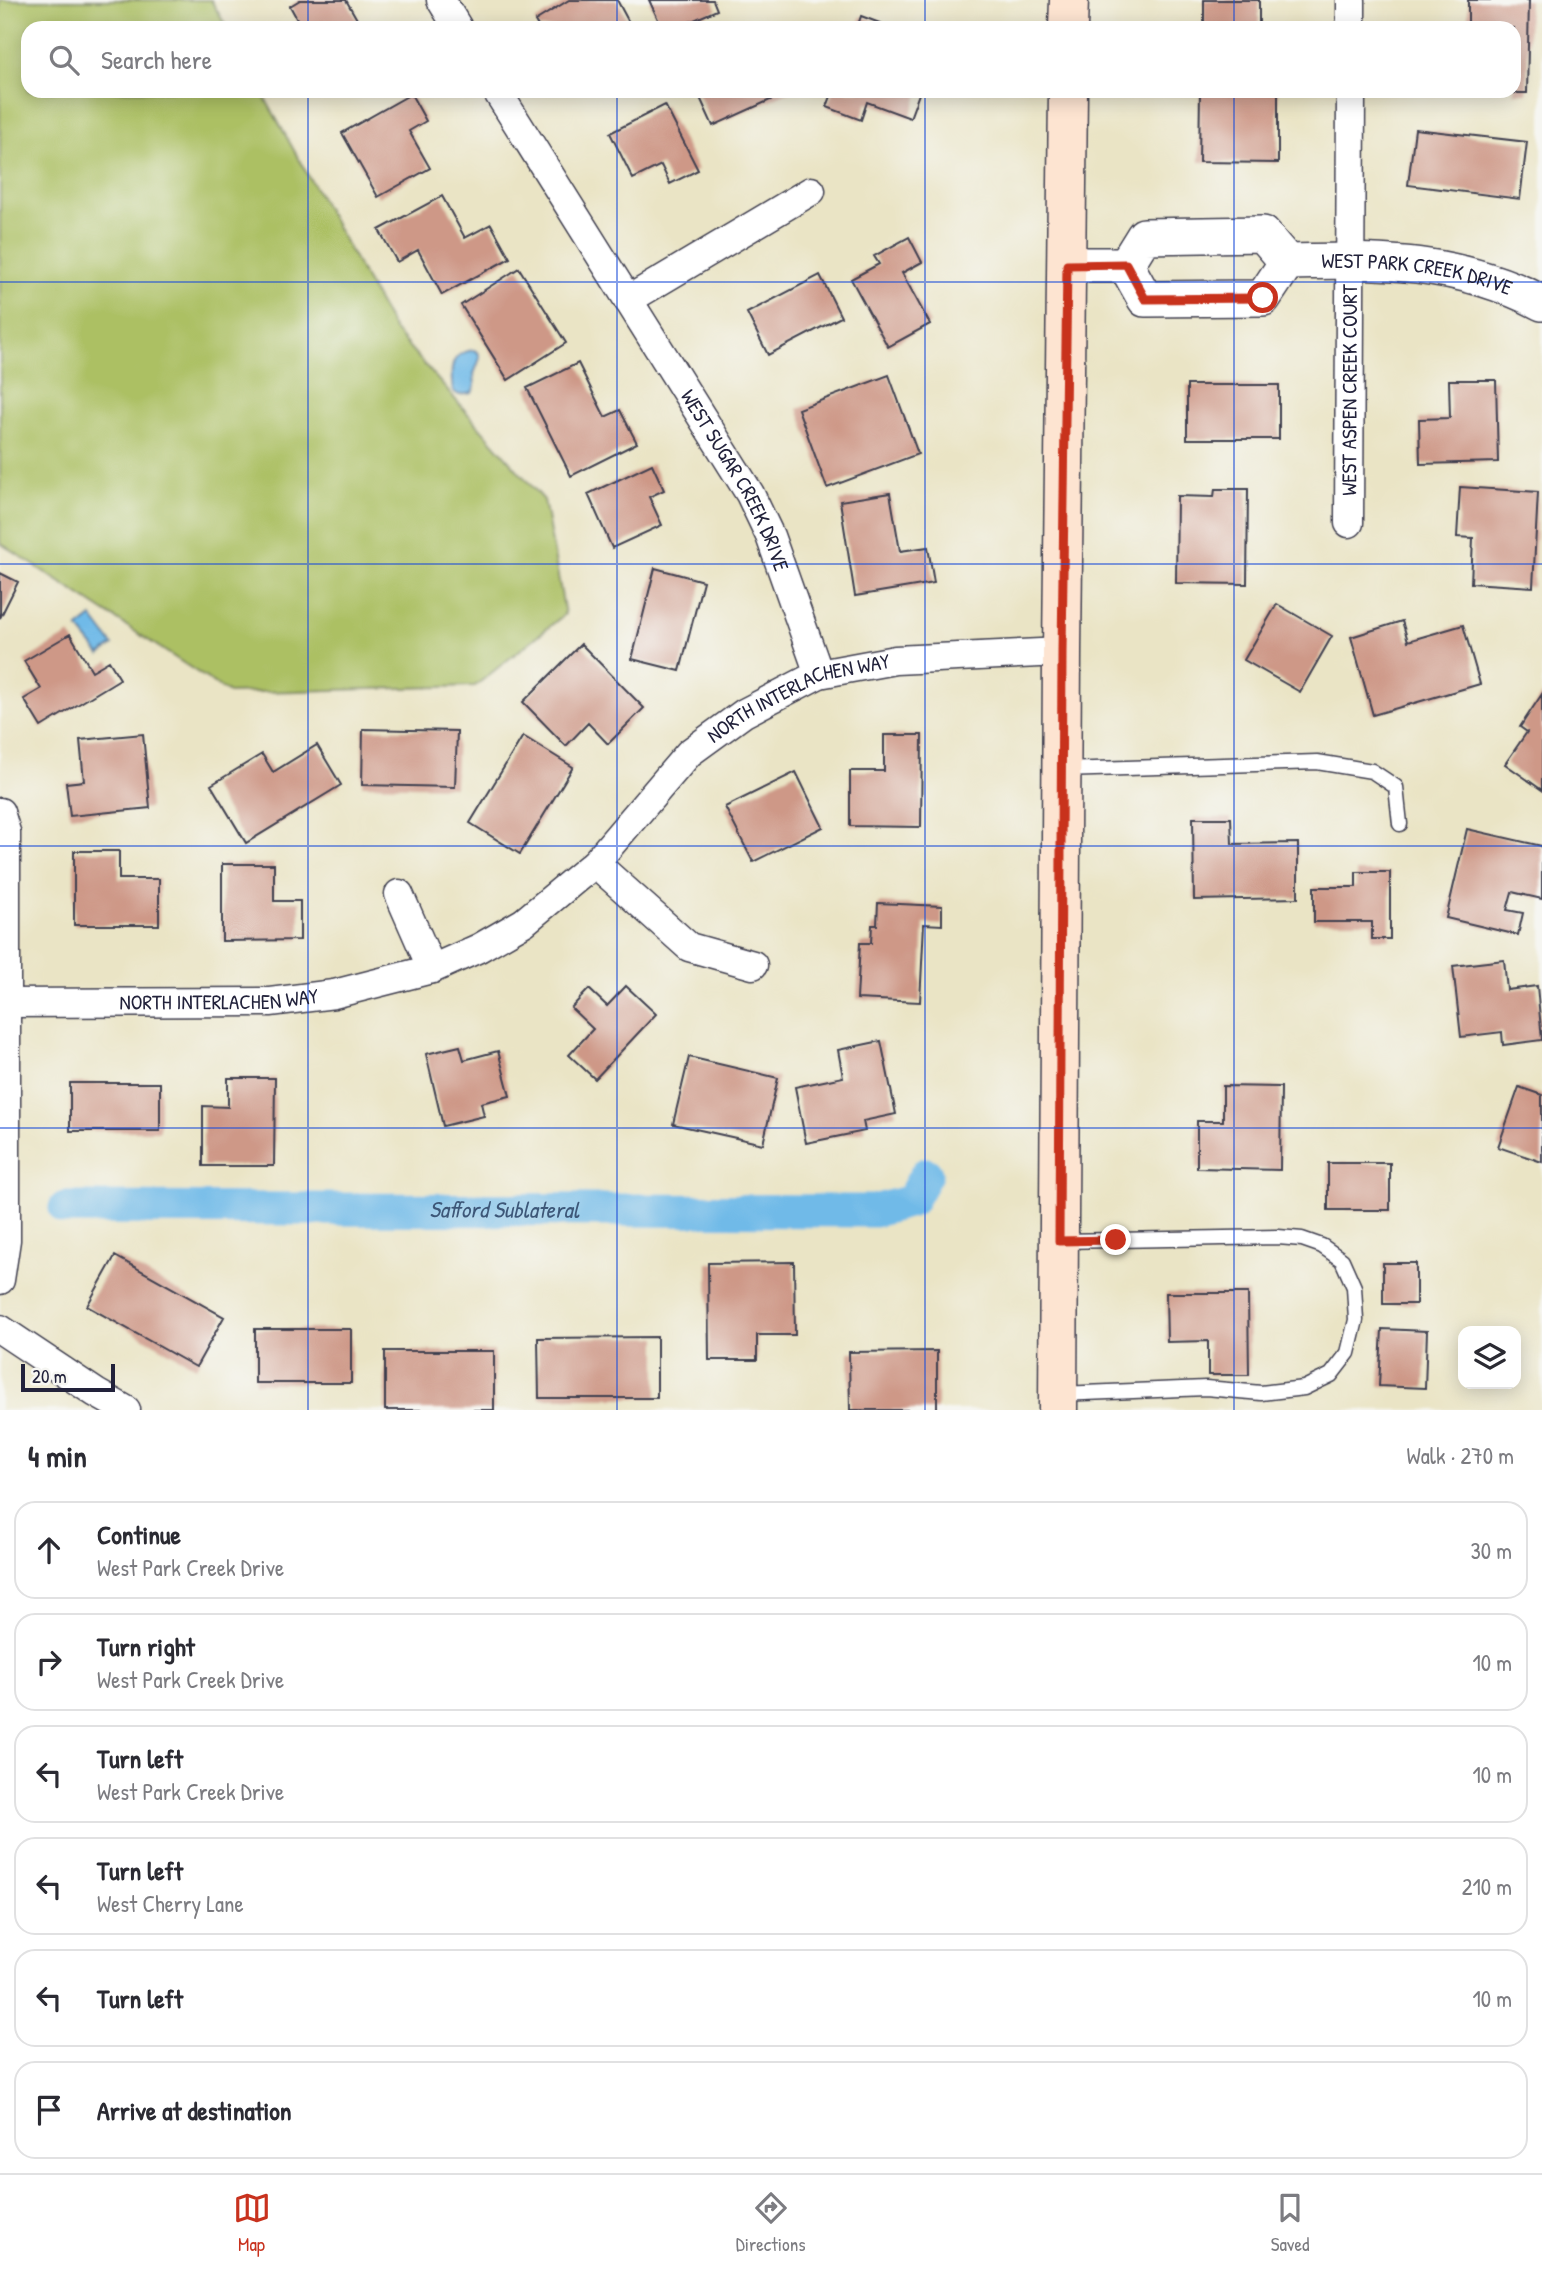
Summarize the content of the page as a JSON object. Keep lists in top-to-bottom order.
{
  "streets": {
    "street": [
      "WEST PARK CREEK DRIVE",
      "WEST ASPEN CREEK COURT",
      "WEST SUGAR CREEK DRIVE",
      "NORTH INTERLACHEN WAY"
    ]
  },
  "crossings": [
    ["WEST PARK CREEK DRIVE", "WEST ASPEN CREEK COURT"],
    ["WEST SUGAR CREEK DRIVE", "NORTH INTERLACHEN WAY"]
  ],
  "water": ["Safford Sublateral"],
  "scale_bar": "20 m",
  "page": {
    "search": "Search here",
    "scale": "20 m",
    "heading": ["4 min", "Walk · 270 m"],
    "list": [
      ["Continue", "West Park Creek Drive", "30 m"],
      ["Turn right", "West Park Creek Drive", "10 m"],
      ["Turn left", "West Park Creek Drive", "10 m"],
      ["Turn left", "West Cherry Lane", "210 m"],
      ["Turn left", "10 m"],
      "Arrive at destination"
    ],
    "nav": ["Map", "Directions", "Saved"]
  }
}
